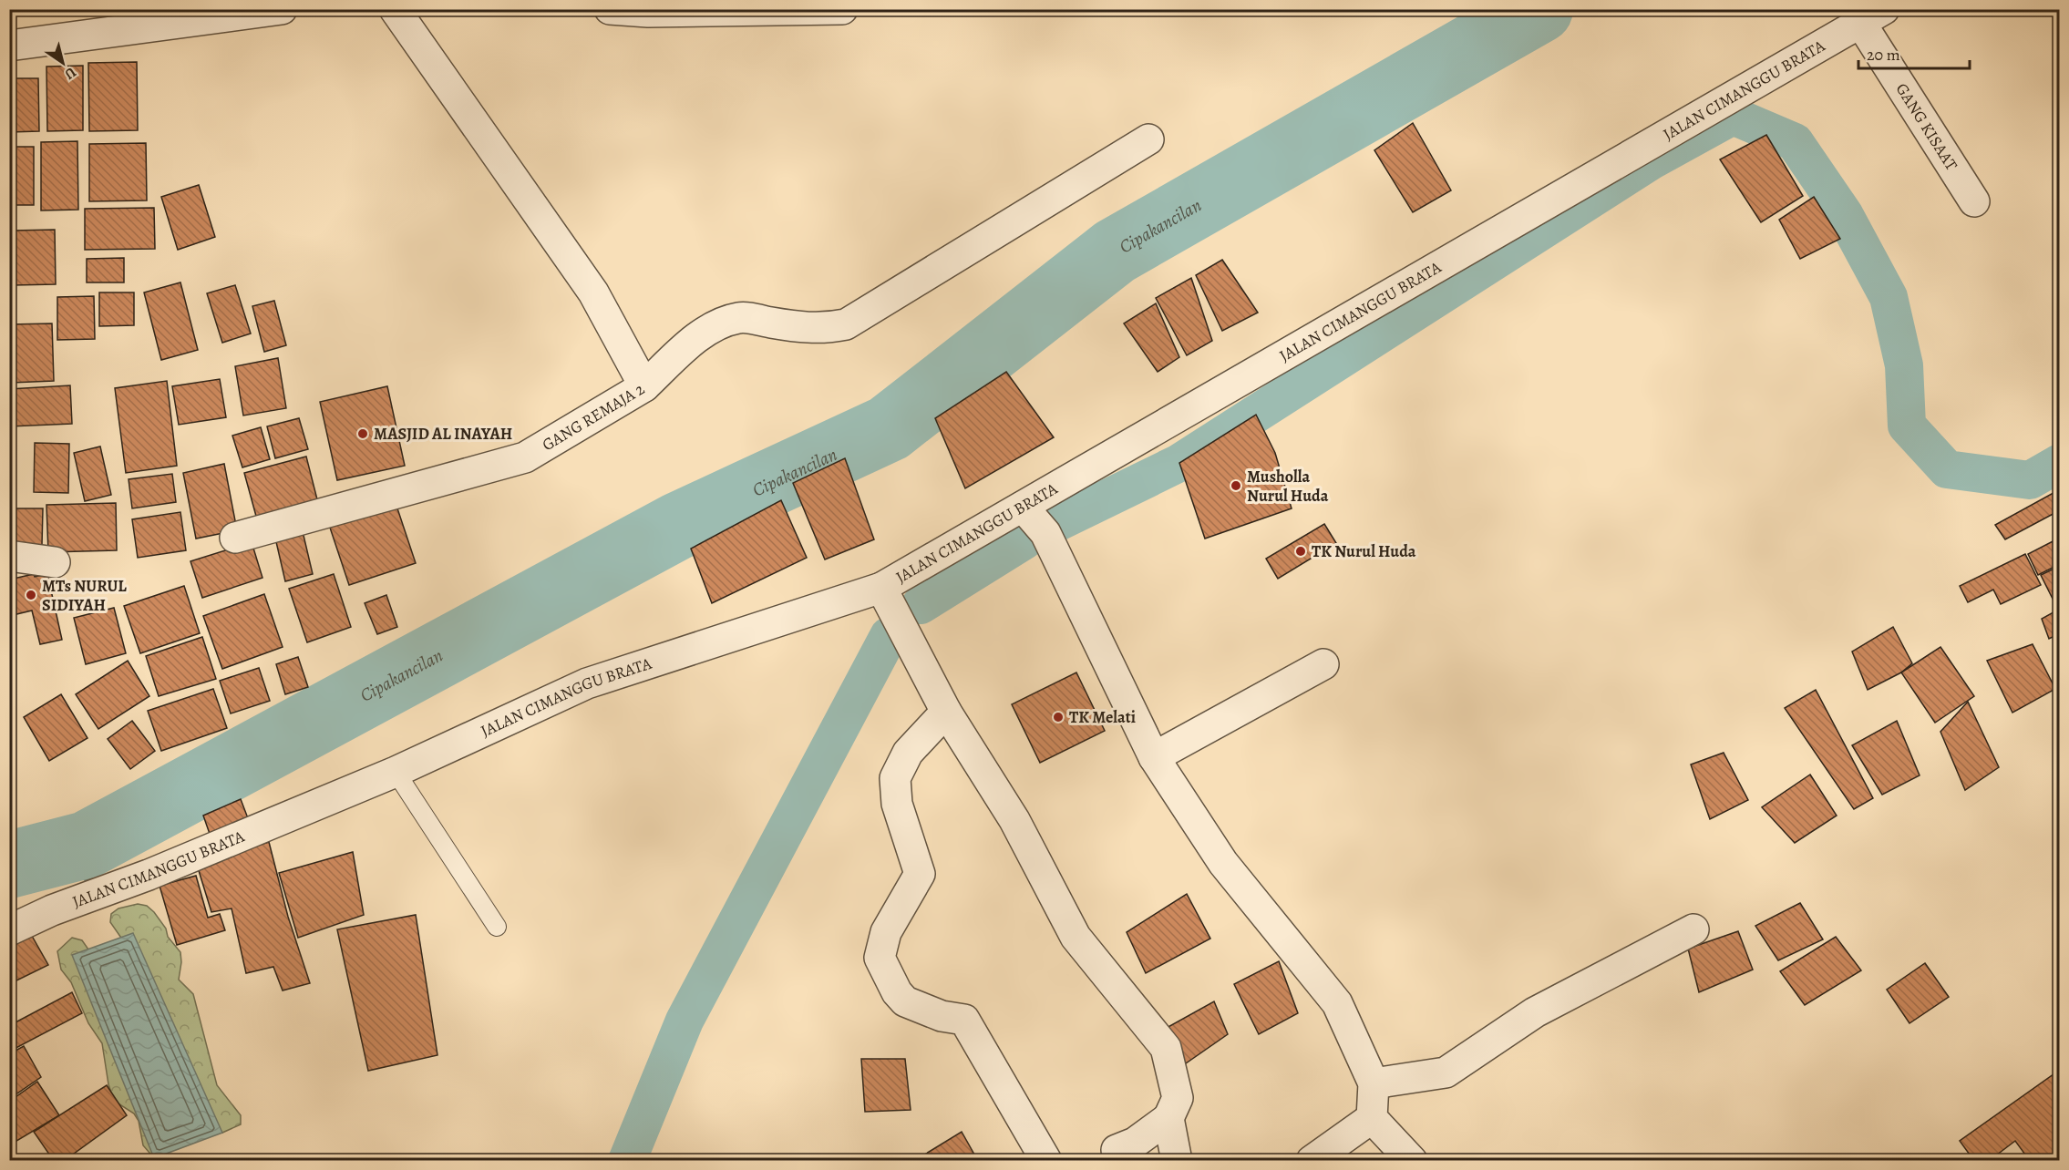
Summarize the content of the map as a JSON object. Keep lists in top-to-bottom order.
{
  "streets": {
    "street": ["JALAN CIMANGGU BRATA", "GANG KISAAT", "GANG REMAJA 2"]
  },
  "crossings": [
    ["JALAN CIMANGGU BRATA", "GANG KISAAT"]
  ],
  "water": ["Cipakancilan"],
  "places": [
    "MASJID AL INAYAH",
    "Musholla Nurul Huda",
    "TK Nurul Huda",
    "MTs NURUL SIDIYAH",
    "TK Melati"
  ],
  "scale_bar": "20 m",
  "north": "bottom right"
}
